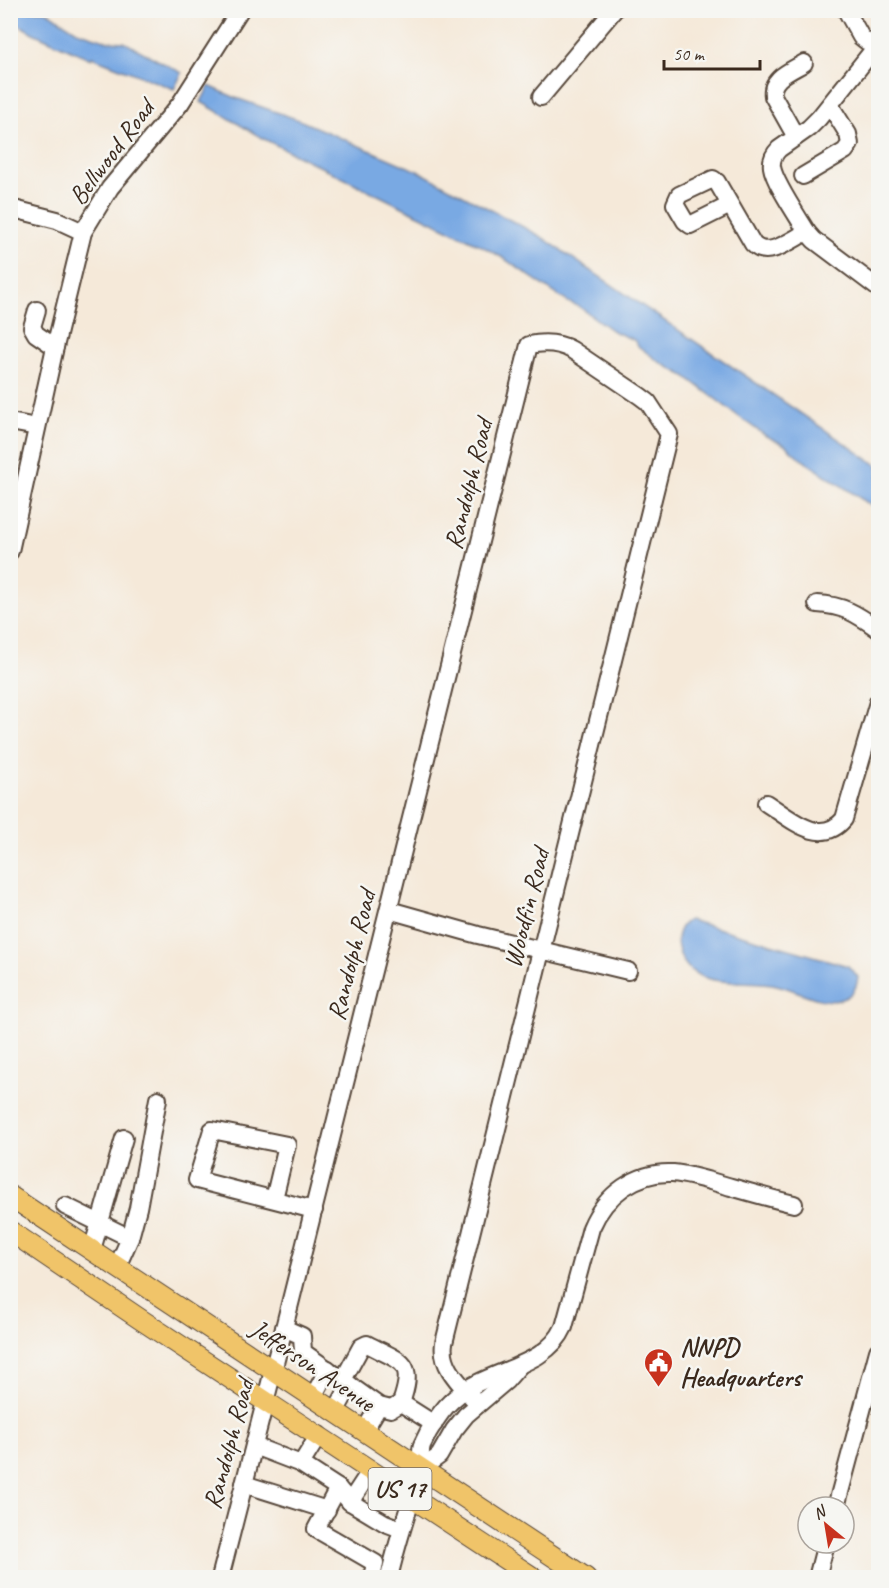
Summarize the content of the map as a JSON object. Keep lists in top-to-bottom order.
{
  "streets": {
    "main road": ["Jefferson Avenue", "US 17"],
    "street": ["Bellwood Road", "Randolph Road", "Woodfin Road"]
  },
  "crossings": [
    ["Randolph Road", "Woodfin Road"],
    ["Randolph Road", "Jefferson Avenue"],
    ["Randolph Road", "US 17"]
  ],
  "places": {
    "public building": ["NNPD Headquarters"]
  },
  "scale_bar": "50 m",
  "north": "top left"
}
